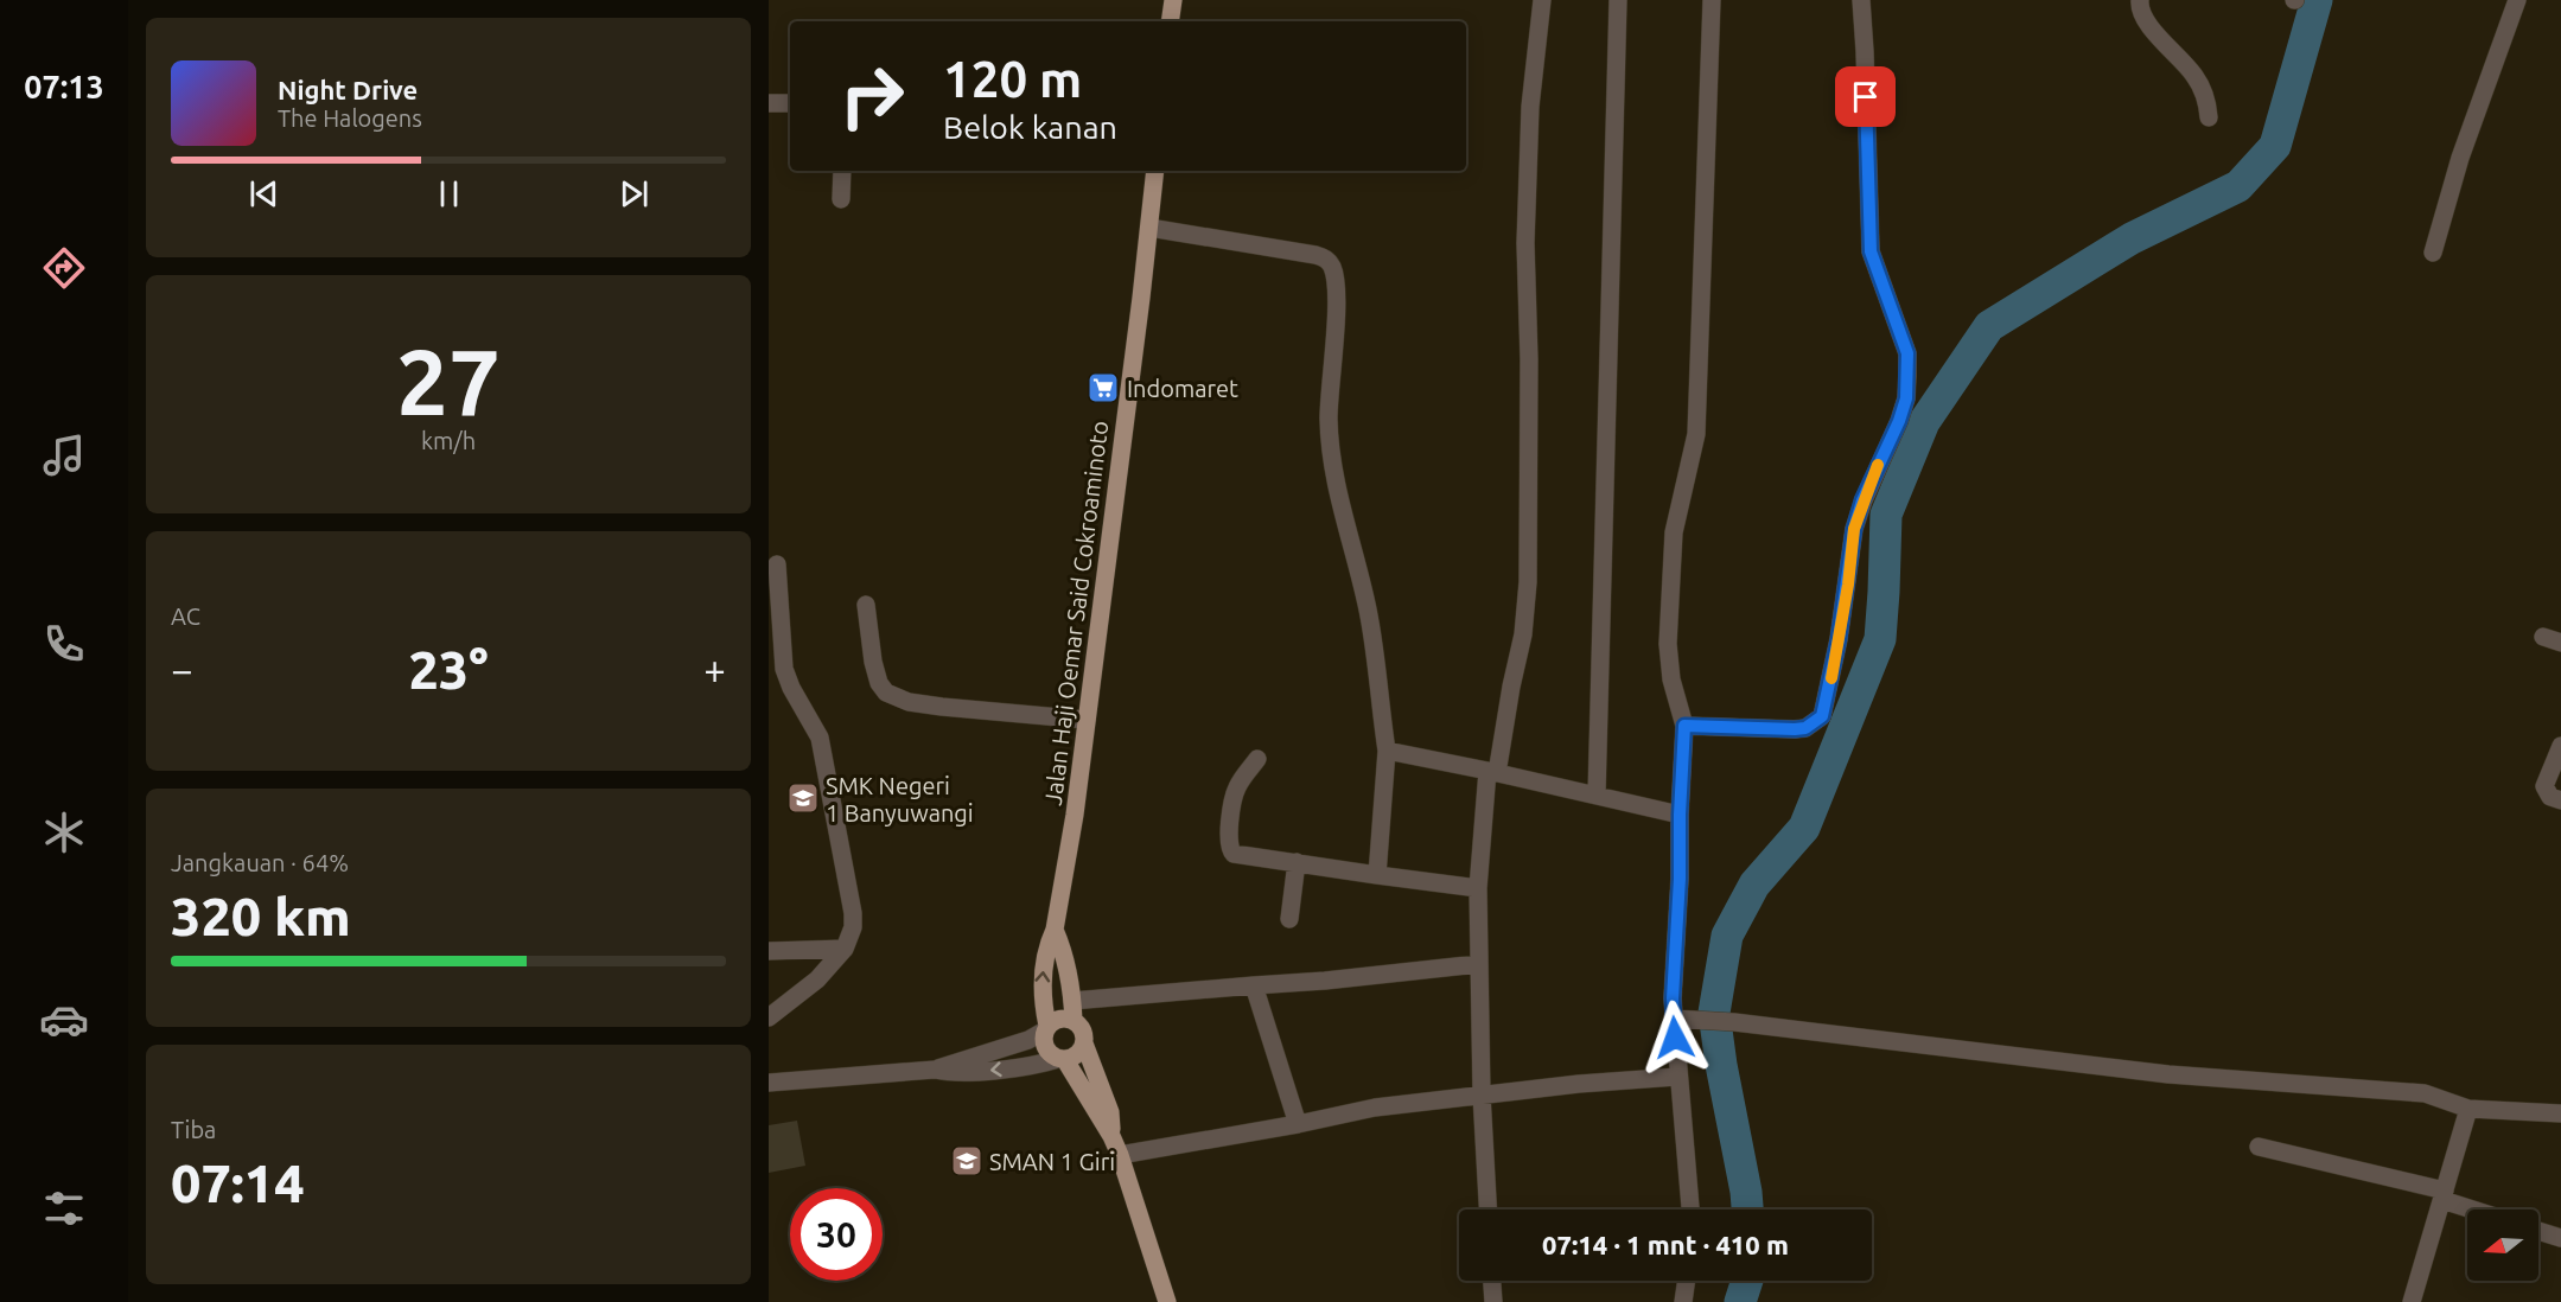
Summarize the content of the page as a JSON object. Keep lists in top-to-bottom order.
{
  "streets": {
    "main road": ["Jalan Haji Oemar Said Cokroaminoto"]
  },
  "places": {
    "supermarket": ["Indomaret"],
    "school or university": ["SMK Negeri 1 Banyuwangi", "SMAN 1 Giri"]
  },
  "north": "left",
  "page": {
    "tabs": "07:13",
    "turn": ["120 m", "Belok kanan"],
    "song": ["Night Drive", "The Halogens"],
    "tile": [
      ["27", "km/h"],
      "AC",
      ["Jangkauan · 64%", "320 km"],
      ["Tiba", "07:14"]
    ],
    "heat": ["−", "23°", "+"],
    "limit": "30",
    "trip": "07:14 · 1 mnt · 410 m"
  }
}
